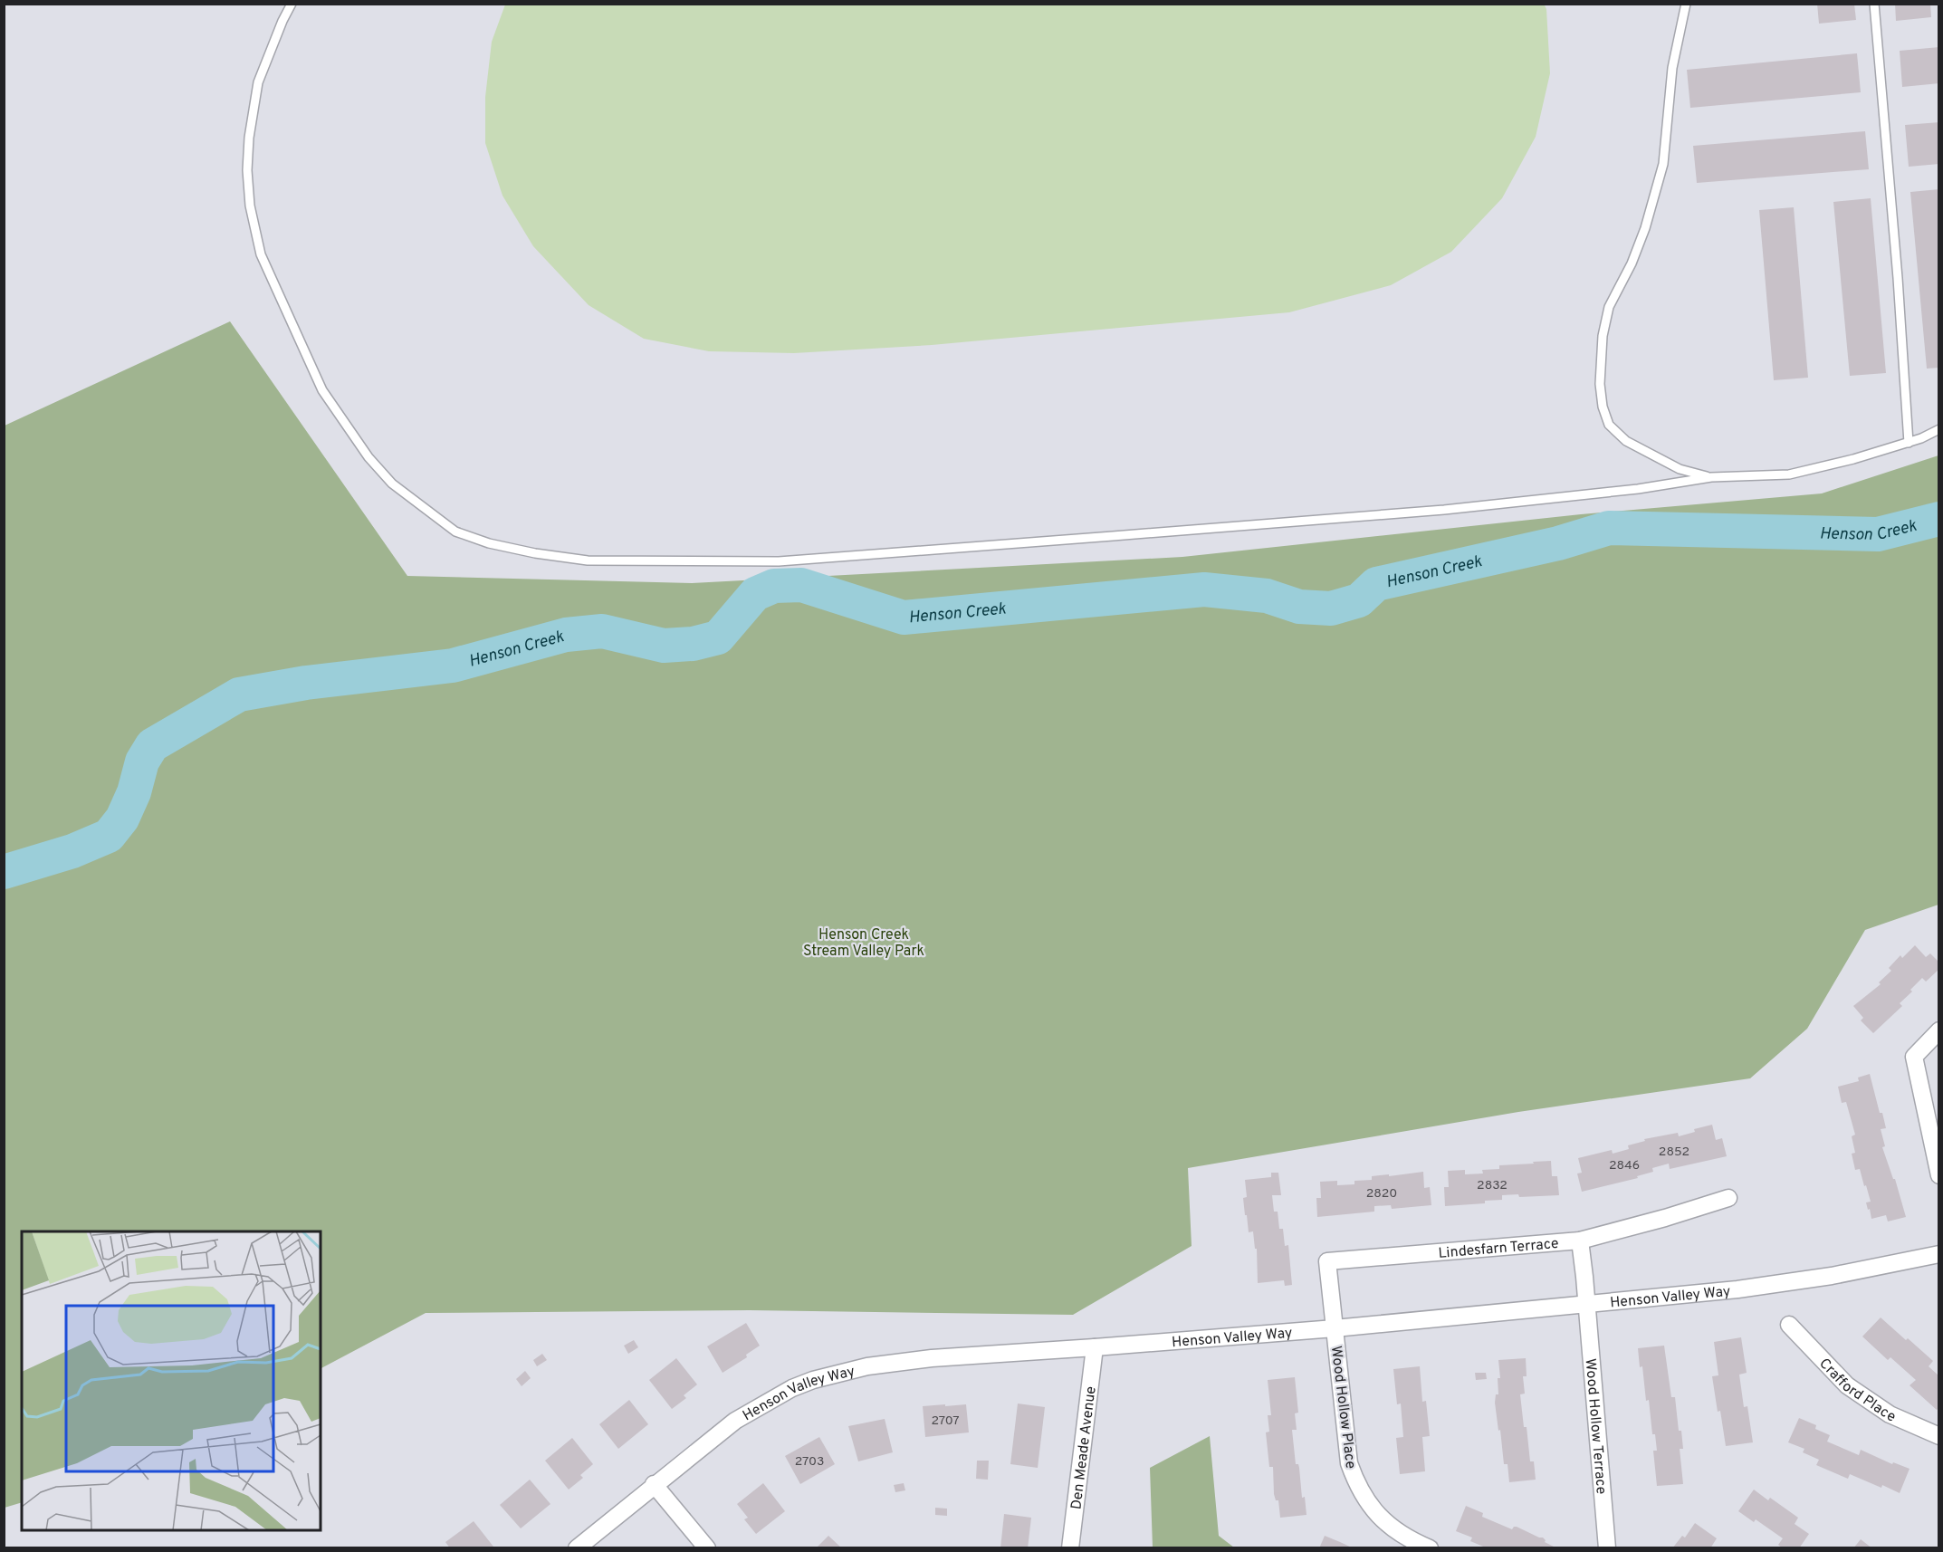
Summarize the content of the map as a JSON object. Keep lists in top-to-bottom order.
{
  "streets": {
    "street": [
      "Lindesfarn Terrace",
      "Henson Valley Way",
      "Crafford Place",
      "Wood Hollow Place",
      "Wood Hollow Terrace",
      "Den Meade Avenue"
    ]
  },
  "crossings": [
    ["Lindesfarn Terrace", "Henson Valley Way"],
    ["Lindesfarn Terrace", "Wood Hollow Place"],
    ["Lindesfarn Terrace", "Wood Hollow Terrace"],
    ["Henson Valley Way", "Wood Hollow Place"],
    ["Henson Valley Way", "Wood Hollow Terrace"],
    ["Henson Valley Way", "Den Meade Avenue"]
  ],
  "water": ["Henson Creek"],
  "parks": ["Henson Creek Stream Valley Park"],
  "house_numbers": [
    "2852",
    "2846",
    "2832",
    "2820",
    "2707",
    "2703"
  ]
}
